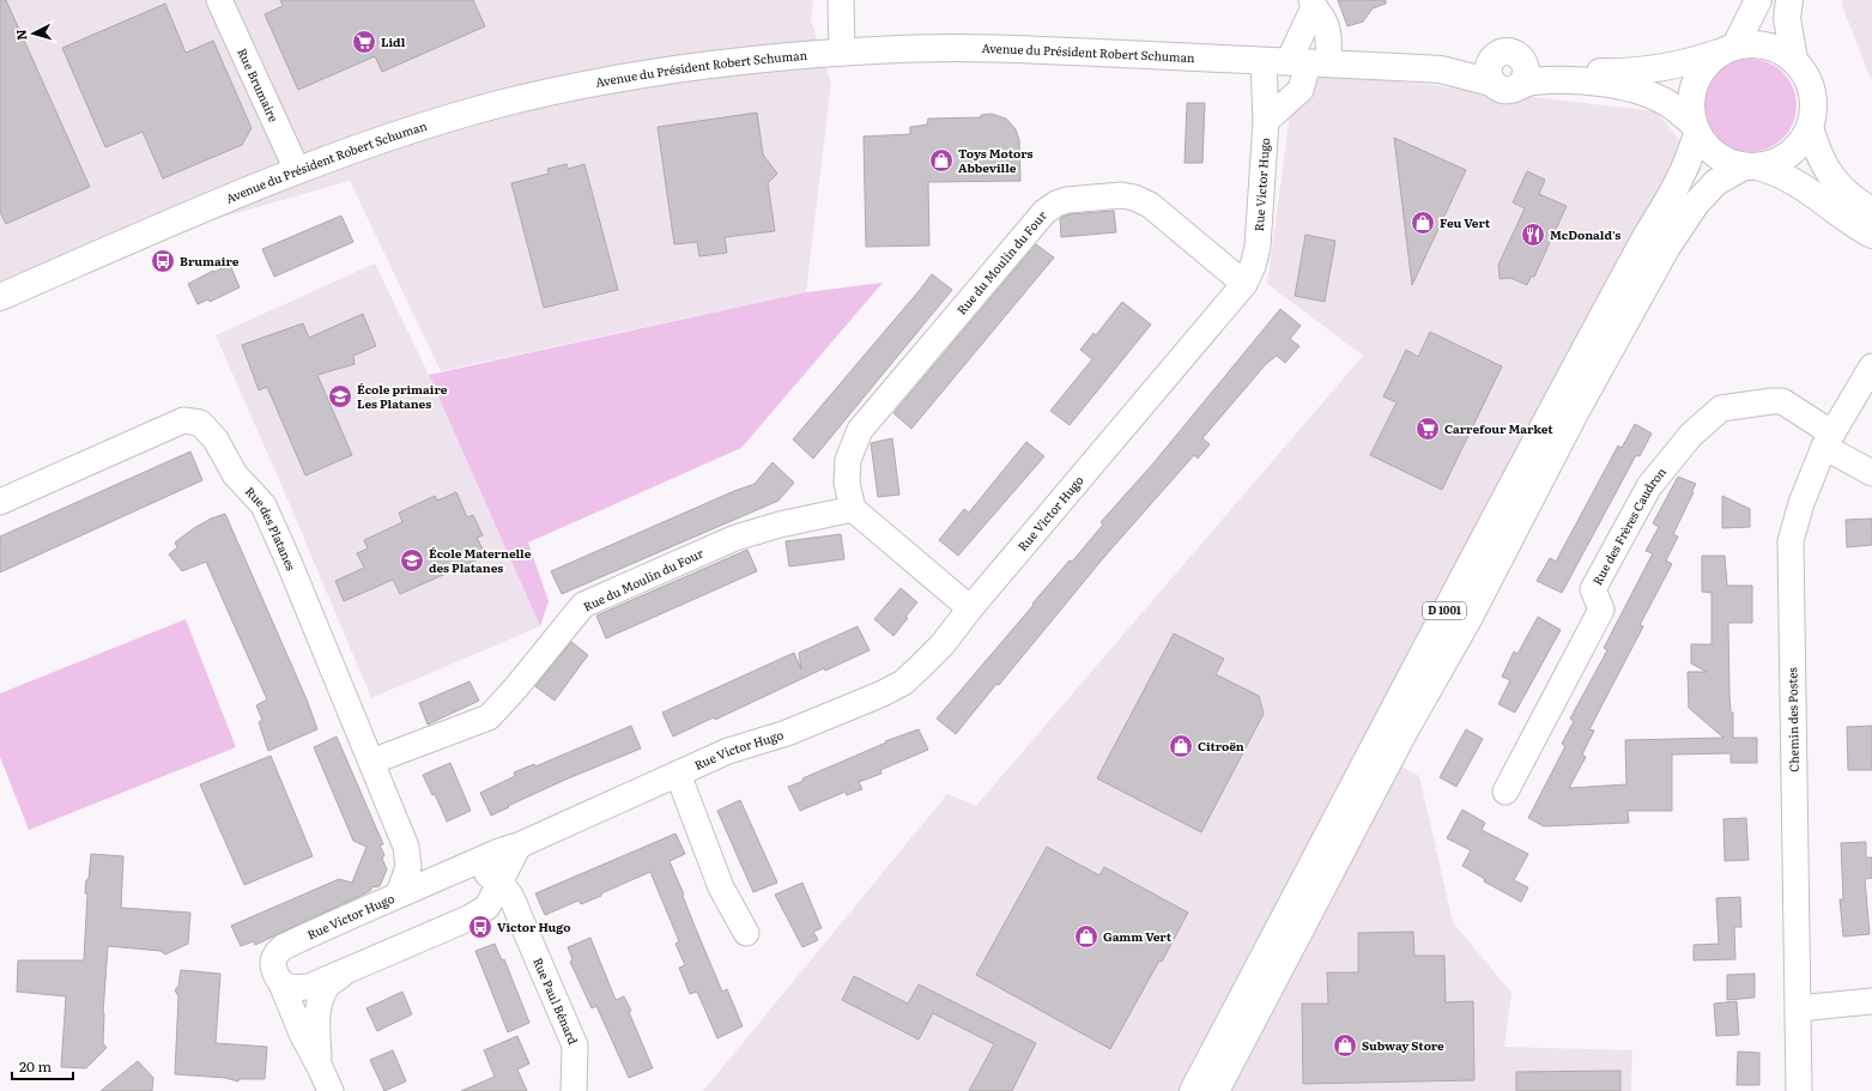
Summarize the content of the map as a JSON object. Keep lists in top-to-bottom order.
{
  "streets": {
    "main road": ["Avenue du Président Robert Schuman", "D 1001"],
    "street": [
      "Rue Brumaire",
      "Rue Victor Hugo",
      "Rue du Moulin du Four",
      "Rue des Frères Caudron",
      "Rue des Platanes",
      "Chemin des Postes",
      "Rue Paul Bénard"
    ]
  },
  "crossings": [
    ["Avenue du Président Robert Schuman", "Rue Brumaire"],
    ["Avenue du Président Robert Schuman", "Rue Victor Hugo"],
    ["Rue Victor Hugo", "Rue du Moulin du Four"],
    ["Rue Victor Hugo", "Rue des Platanes"],
    ["Rue Victor Hugo", "Rue Paul Bénard"],
    ["Rue du Moulin du Four", "Rue des Platanes"],
    ["Rue des Frères Caudron", "Chemin des Postes"]
  ],
  "places": {
    "supermarket": ["Lidl", "Carrefour Market"],
    "shop": [
      "Toys Motors Abbeville",
      "Feu Vert",
      "Citroën",
      "Gamm Vert",
      "Subway Store"
    ],
    "restaurant": ["McDonald's"],
    "bus stop": ["Brumaire", "Victor Hugo"],
    "school or university": ["École primaire Les Platanes", "École Maternelle des Platanes"]
  },
  "scale_bar": "20 m",
  "north": "left"
}
